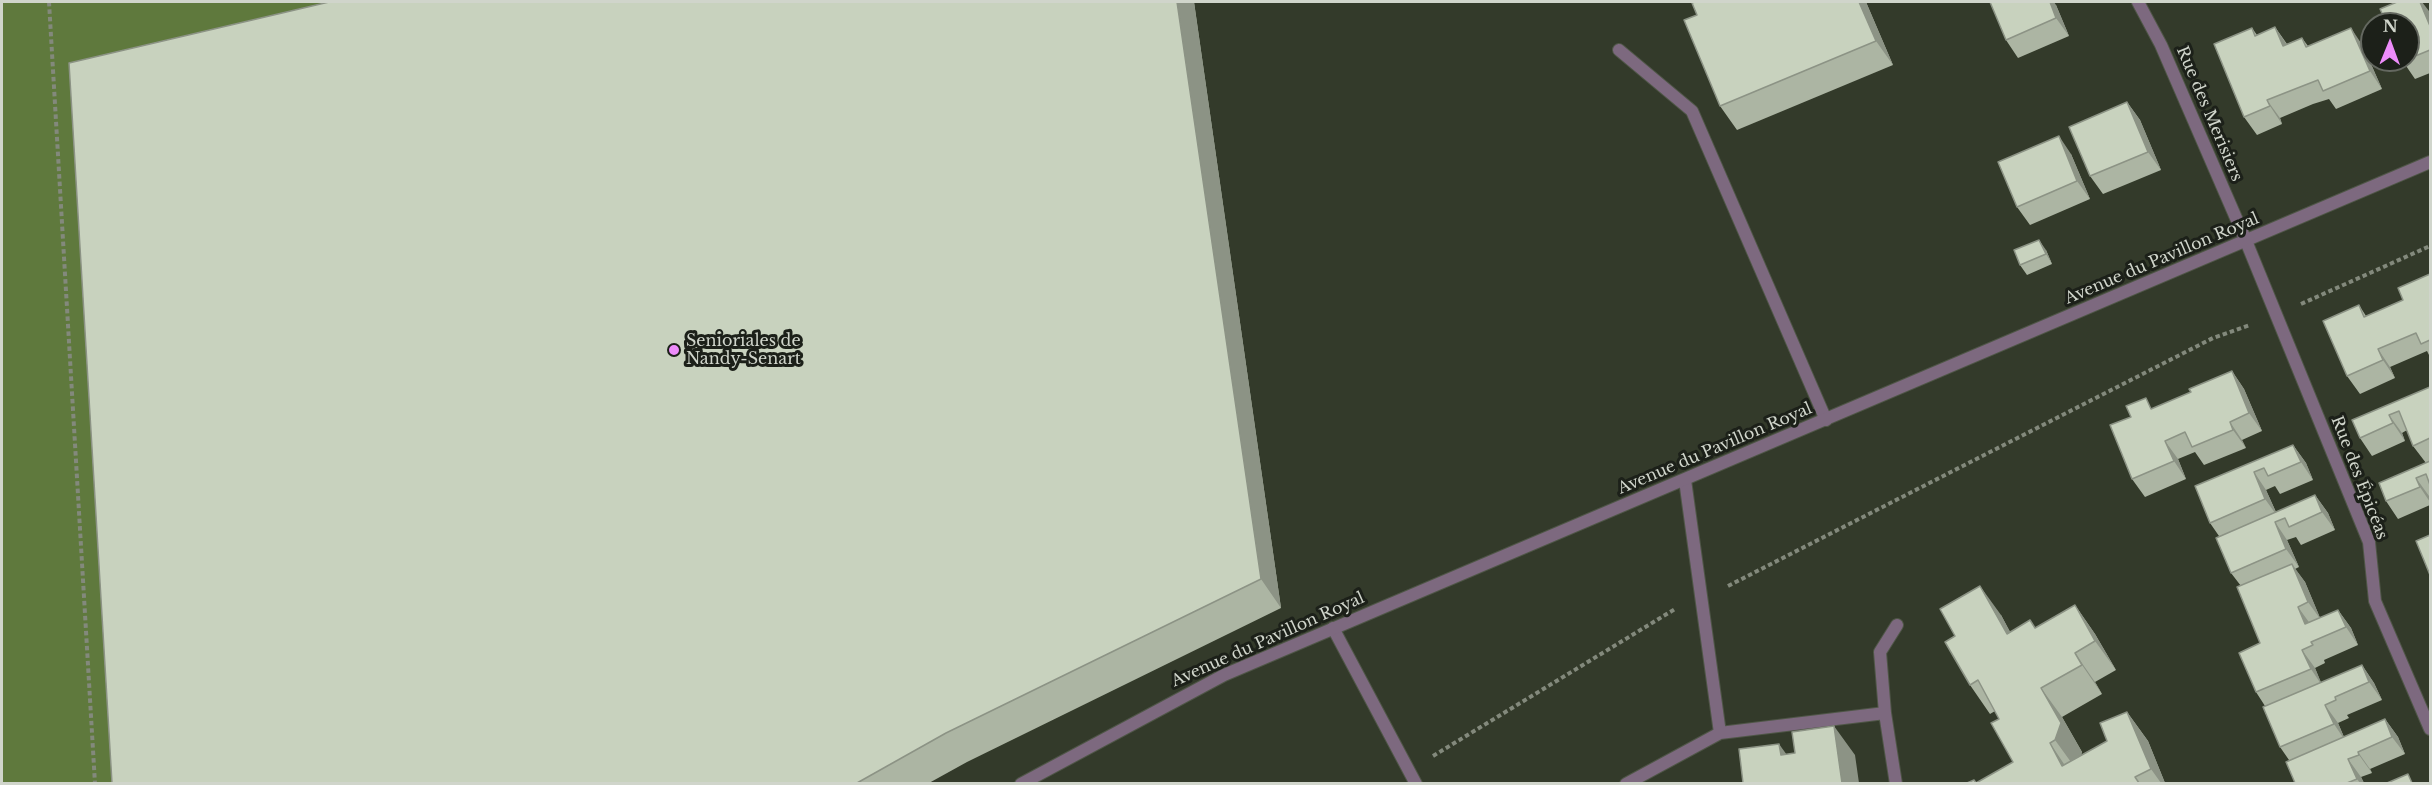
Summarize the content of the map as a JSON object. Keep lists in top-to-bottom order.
{
  "streets": {
    "street": ["Rue des Merisiers", "Avenue du Pavillon Royal", "Rue des Épicéas"]
  },
  "crossings": [
    ["Rue des Merisiers", "Avenue du Pavillon Royal"],
    ["Rue des Merisiers", "Rue des Épicéas"],
    ["Avenue du Pavillon Royal", "Rue des Épicéas"]
  ],
  "places": ["Senioriales de Nandy-Senart"],
  "north": "top"
}
